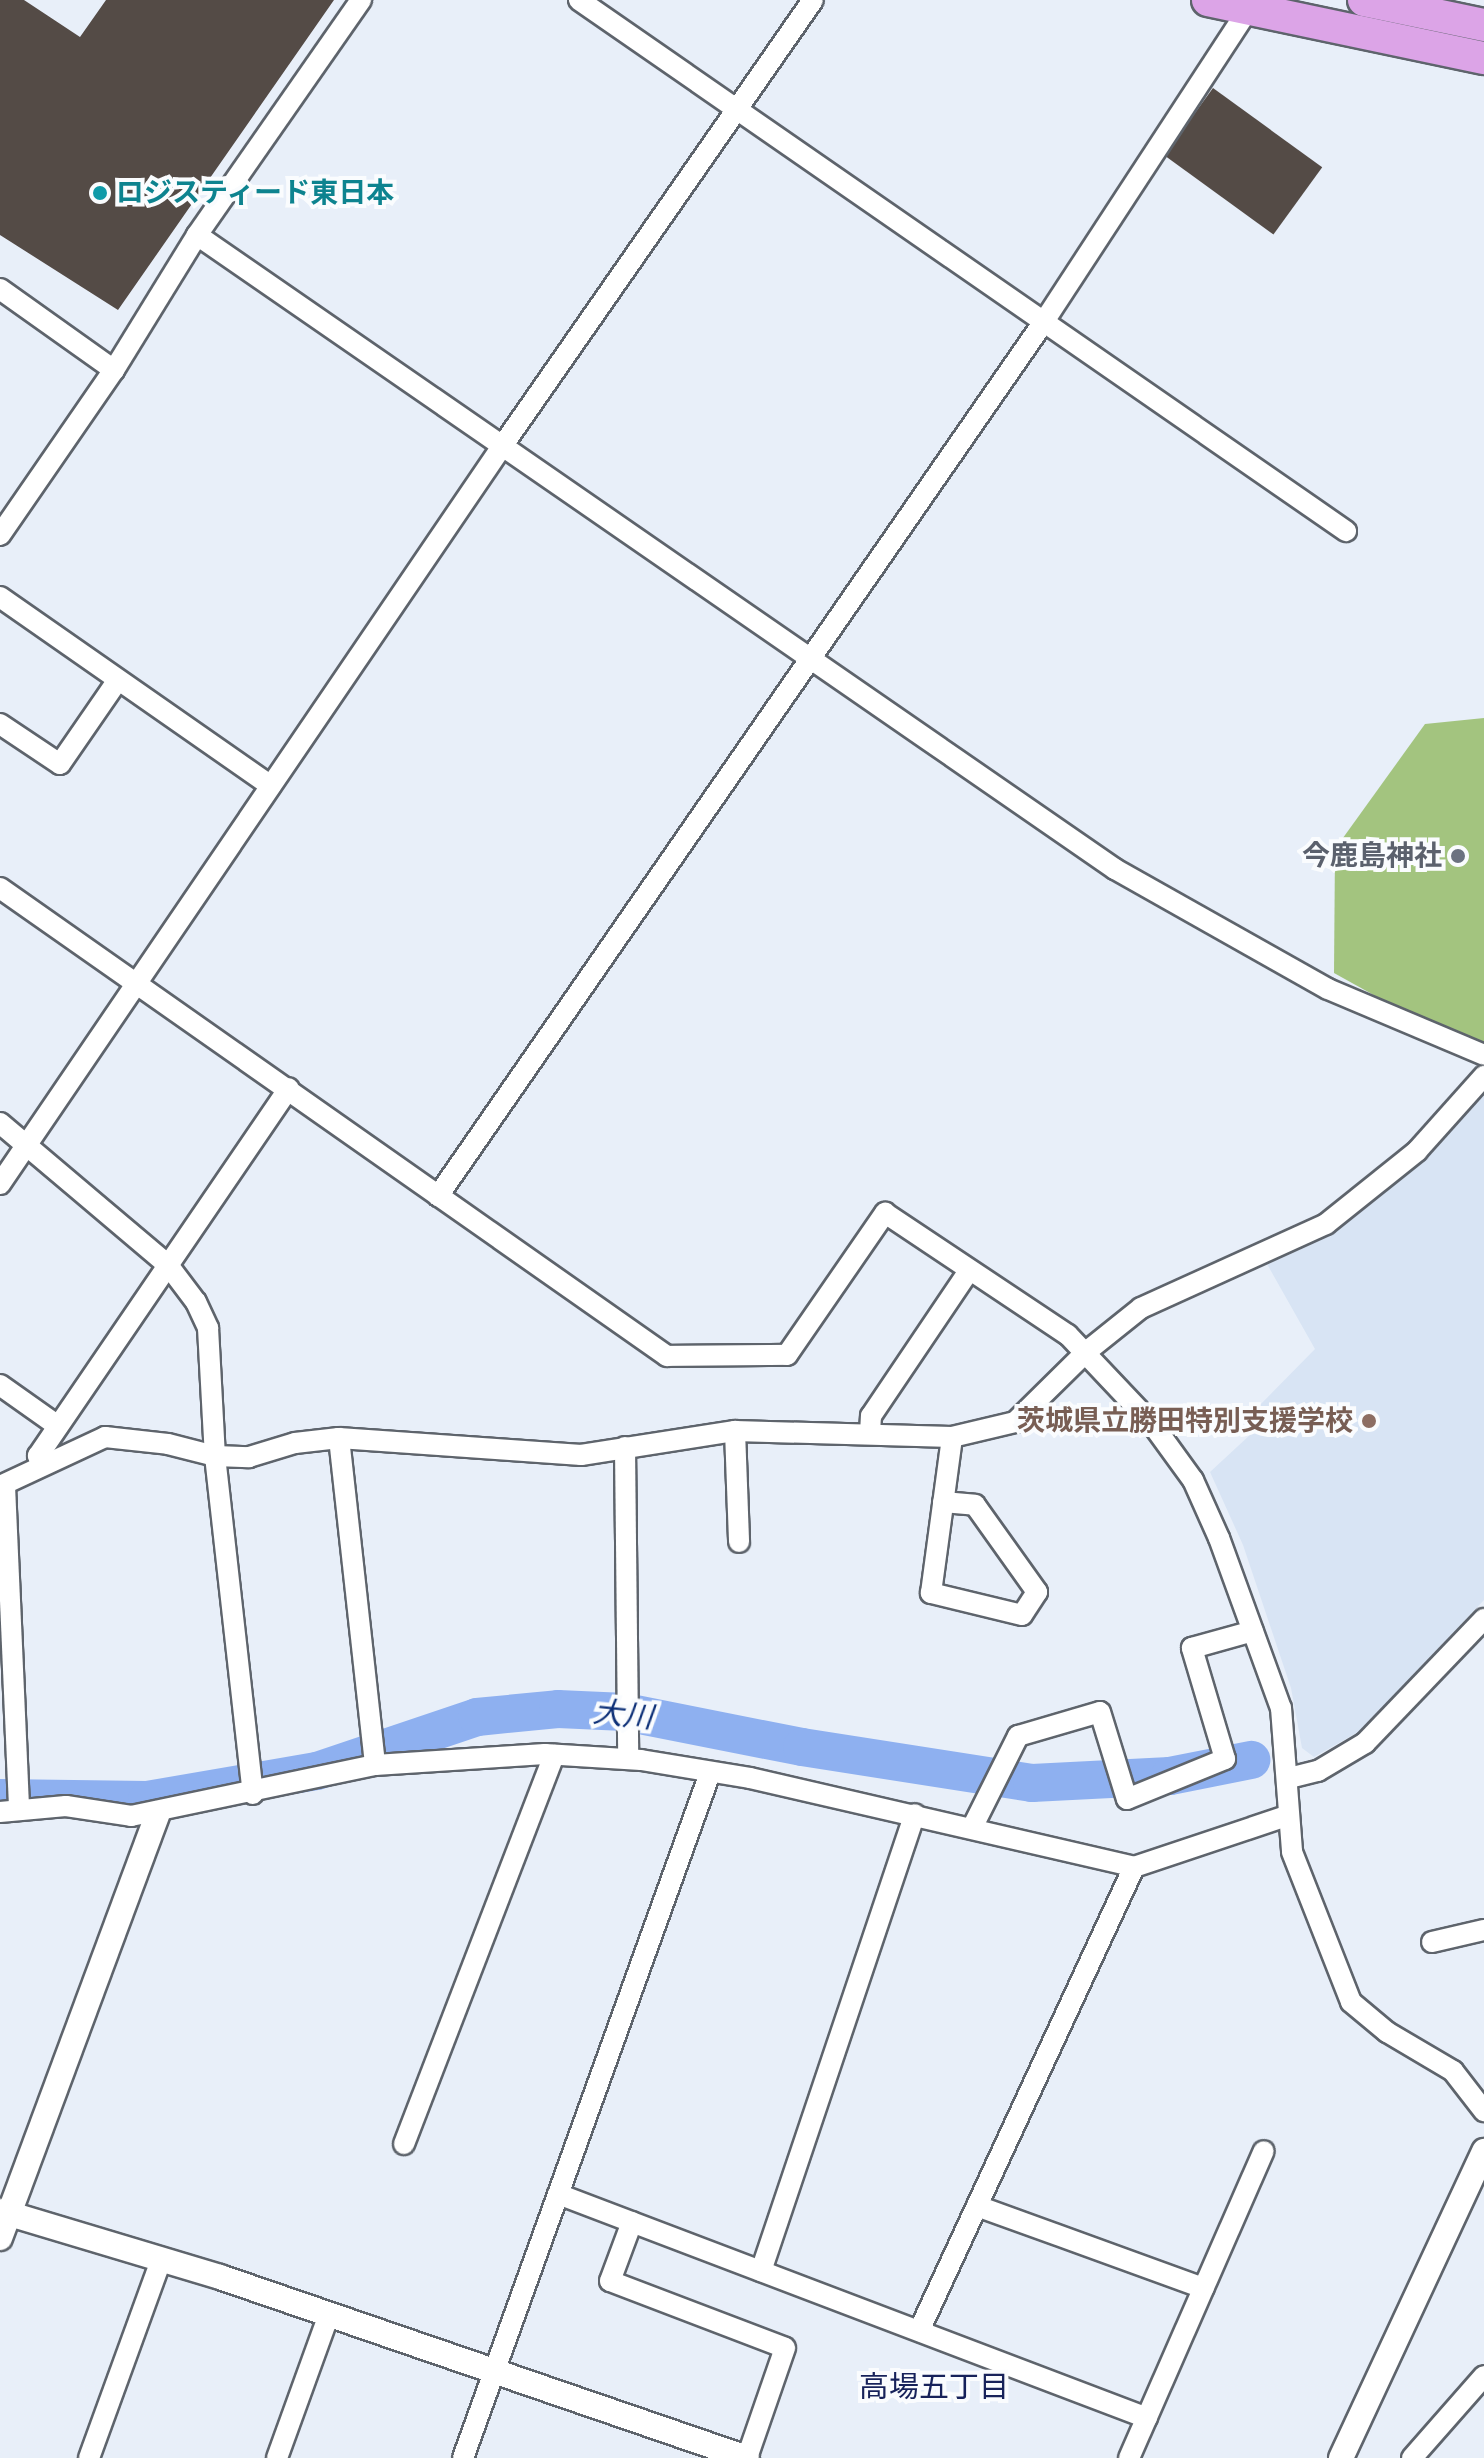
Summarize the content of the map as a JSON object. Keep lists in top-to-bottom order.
{
  "districts": ["高場五丁目"],
  "water": ["大川"],
  "places": ["ロジスティード東日本", "今鹿島神社", "茨城県立勝田特別支援学校"]
}
